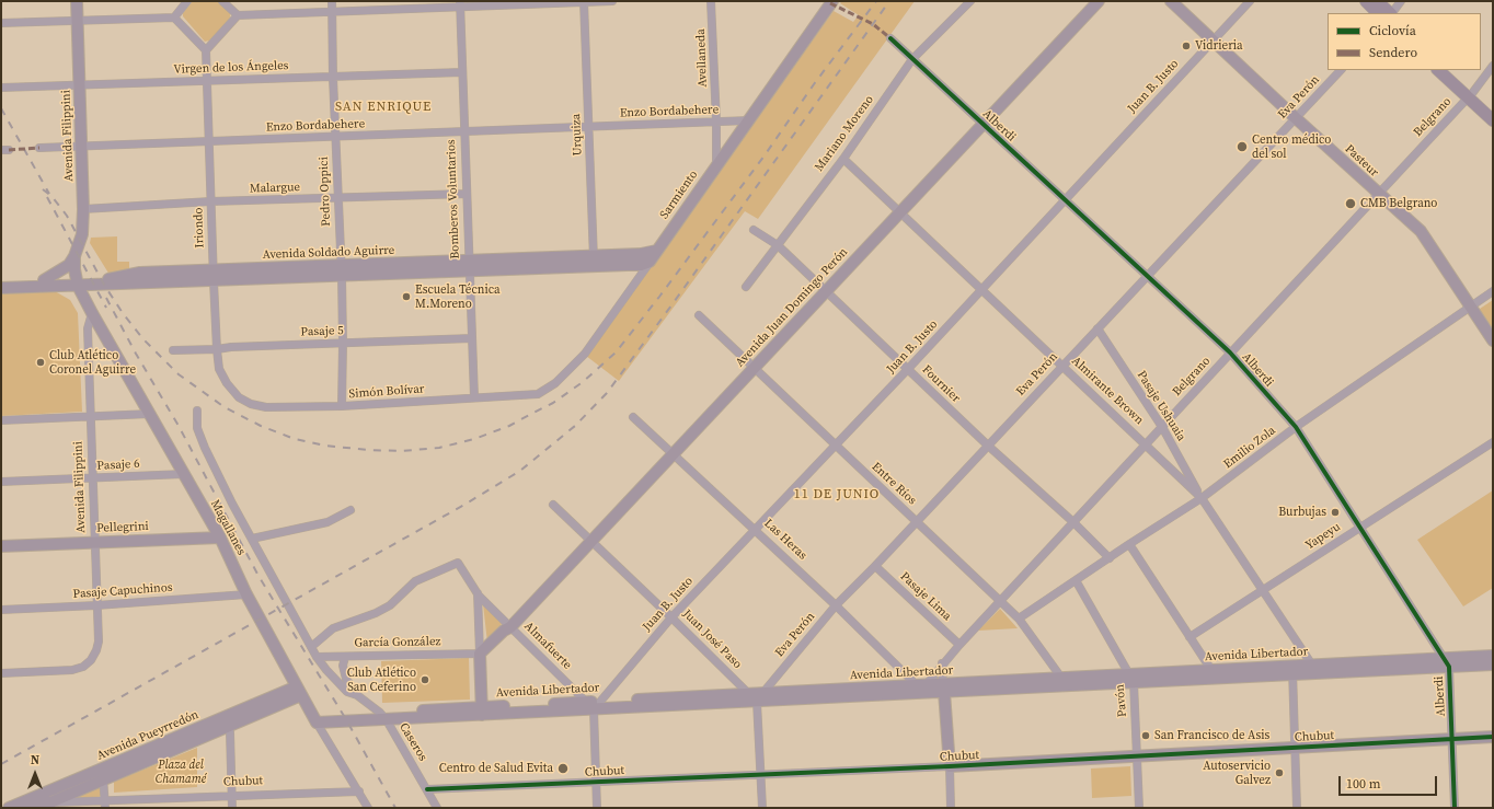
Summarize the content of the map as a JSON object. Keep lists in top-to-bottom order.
{
  "streets": {
    "main road": [
      "Avenida Filippini",
      "Pasteur",
      "Sarmiento",
      "Avenida Soldado Aguirre",
      "Avenida Juan Domingo Perón",
      "Pellegrini",
      "Magallanes",
      "Avenida Libertador",
      "Avenida Pueyrredón",
      "Chubut"
    ],
    "street": [
      "Avellaneda",
      "Virgen de los Ángeles",
      "Juan B. Justo",
      "Eva Perón",
      "Enzo Bordabehere",
      "Belgrano",
      "Alberdi",
      "Mariano Moreno",
      "Urquiza",
      "Malargue",
      "Pedro Oppici",
      "Bomberos Voluntarios",
      "Iriondo",
      "Pasaje 5",
      "Fournier",
      "Almirante Brown",
      "Simón Bolívar",
      "Pasaje Ushuaia",
      "Emilio Zola",
      "Pasaje 6",
      "Entre Ríos",
      "Yapeyu",
      "Las Heras",
      "Pasaje Capuchinos",
      "Pasaje Lima",
      "Juan José Paso",
      "García González",
      "Almafuerte",
      "Pavón",
      "Caseros"
    ]
  },
  "crossings": [
    ["Avellaneda", "Enzo Bordabehere"],
    ["Avellaneda", "Sarmiento"],
    ["Virgen de los Ángeles", "Avenida Filippini"],
    ["Virgen de los Ángeles", "Pedro Oppici"],
    ["Virgen de los Ángeles", "Bomberos Voluntarios"],
    ["Virgen de los Ángeles", "Iriondo"],
    ["Juan B. Justo", "Alberdi"],
    ["Juan B. Justo", "Pasteur"],
    ["Juan B. Justo", "Fournier"],
    ["Juan B. Justo", "Almirante Brown"],
    ["Juan B. Justo", "Entre Ríos"],
    ["Juan B. Justo", "Las Heras"],
    ["Juan B. Justo", "Juan José Paso"],
    ["Juan B. Justo", "Almafuerte"],
    ["Juan B. Justo", "Avenida Libertador"],
    ["Eva Perón", "Alberdi"],
    ["Eva Perón", "Pasteur"],
    ["Eva Perón", "Fournier"],
    ["Eva Perón", "Almirante Brown"],
    ["Eva Perón", "Pasaje Ushuaia"],
    ["Eva Perón", "Entre Ríos"],
    ["Eva Perón", "Las Heras"],
    ["Eva Perón", "Pasaje Lima"],
    ["Eva Perón", "Juan José Paso"],
    ["Eva Perón", "Avenida Libertador"],
    ["Enzo Bordabehere", "Urquiza"],
    ["Enzo Bordabehere", "Avenida Filippini"],
    ["Enzo Bordabehere", "Pedro Oppici"],
    ["Enzo Bordabehere", "Sarmiento"],
    ["Enzo Bordabehere", "Bomberos Voluntarios"],
    ["Enzo Bordabehere", "Iriondo"],
    ["Belgrano", "Alberdi"],
    ["Belgrano", "Pasteur"],
    ["Belgrano", "Fournier"],
    ["Belgrano", "Almirante Brown"],
    ["Belgrano", "Pasaje Ushuaia"],
    ["Belgrano", "Entre Ríos"],
    ["Belgrano", "Las Heras"],
    ["Belgrano", "Pasaje Lima"],
    ["Belgrano", "Avenida Libertador"],
    ["Alberdi", "Mariano Moreno"],
    ["Alberdi", "Avenida Juan Domingo Perón"],
    ["Alberdi", "Emilio Zola"],
    ["Alberdi", "Yapeyu"],
    ["Alberdi", "Avenida Libertador"],
    ["Alberdi", "Chubut"],
    ["Mariano Moreno", "Fournier"],
    ["Mariano Moreno", "Almirante Brown"],
    ["Urquiza", "Avenida Soldado Aguirre"],
    ["Avenida Filippini", "Malargue"],
    ["Avenida Filippini", "Avenida Soldado Aguirre"],
    ["Avenida Filippini", "Pasaje 6"],
    ["Avenida Filippini", "Pellegrini"],
    ["Avenida Filippini", "Magallanes"],
    ["Avenida Filippini", "Pasaje Capuchinos"],
    ["Pasteur", "Emilio Zola"],
    ["Malargue", "Pedro Oppici"],
    ["Malargue", "Bomberos Voluntarios"],
    ["Malargue", "Iriondo"],
    ["Pedro Oppici", "Avenida Soldado Aguirre"],
    ["Pedro Oppici", "Pasaje 5"],
    ["Pedro Oppici", "Simón Bolívar"],
    ["Sarmiento", "Avenida Soldado Aguirre"],
    ["Sarmiento", "Simón Bolívar"],
    ["Bomberos Voluntarios", "Avenida Soldado Aguirre"],
    ["Bomberos Voluntarios", "Pasaje 5"],
    ["Bomberos Voluntarios", "Simón Bolívar"],
    ["Iriondo", "Avenida Soldado Aguirre"],
    ["Iriondo", "Pasaje 5"],
    ["Iriondo", "Simón Bolívar"],
    ["Avenida Soldado Aguirre", "Magallanes"],
    ["Avenida Juan Domingo Perón", "Fournier"],
    ["Avenida Juan Domingo Perón", "Almirante Brown"],
    ["Avenida Juan Domingo Perón", "Entre Ríos"],
    ["Avenida Juan Domingo Perón", "Las Heras"],
    ["Avenida Juan Domingo Perón", "Juan José Paso"],
    ["Avenida Juan Domingo Perón", "García González"],
    ["Avenida Juan Domingo Perón", "Almafuerte"],
    ["Fournier", "Emilio Zola"],
    ["Almirante Brown", "Pasaje Ushuaia"],
    ["Almirante Brown", "Emilio Zola"],
    ["Almirante Brown", "Yapeyu"],
    ["Almirante Brown", "Avenida Libertador"],
    ["Pasaje Ushuaia", "Emilio Zola"],
    ["Emilio Zola", "Entre Ríos"],
    ["Emilio Zola", "Pavón"],
    ["Pasaje 6", "Magallanes"],
    ["Entre Ríos", "Avenida Libertador"],
    ["Pellegrini", "Magallanes"],
    ["Magallanes", "Pasaje Capuchinos"],
    ["Magallanes", "Avenida Libertador"],
    ["Magallanes", "Avenida Pueyrredón"],
    ["Magallanes", "Chubut"],
    ["Las Heras", "Avenida Libertador"],
    ["Juan José Paso", "Avenida Libertador"],
    ["Almafuerte", "Avenida Libertador"],
    ["Avenida Libertador", "Pavón"],
    ["Avenida Libertador", "Caseros"],
    ["Pavón", "Chubut"],
    ["Avenida Pueyrredón", "Chubut"],
    ["Chubut", "Caseros"]
  ],
  "districts": ["SAN ENRIQUE", "11 DE JUNIO"],
  "parks": ["Plaza del Chamamé"],
  "places": [
    "Vidrieria",
    "Centro médico del sol",
    "CMB Belgrano",
    "Escuela Técnica M.Moreno",
    "Club Atlético Coronel Aguirre",
    "Burbujas",
    "Club Atlético San Ceferino",
    "San Francisco de Asis",
    "Centro de Salud Evita",
    "Autoservicio Galvez"
  ],
  "legend": ["Ciclovía", "Sendero"],
  "scale_bar": "100 m",
  "north": "top"
}
